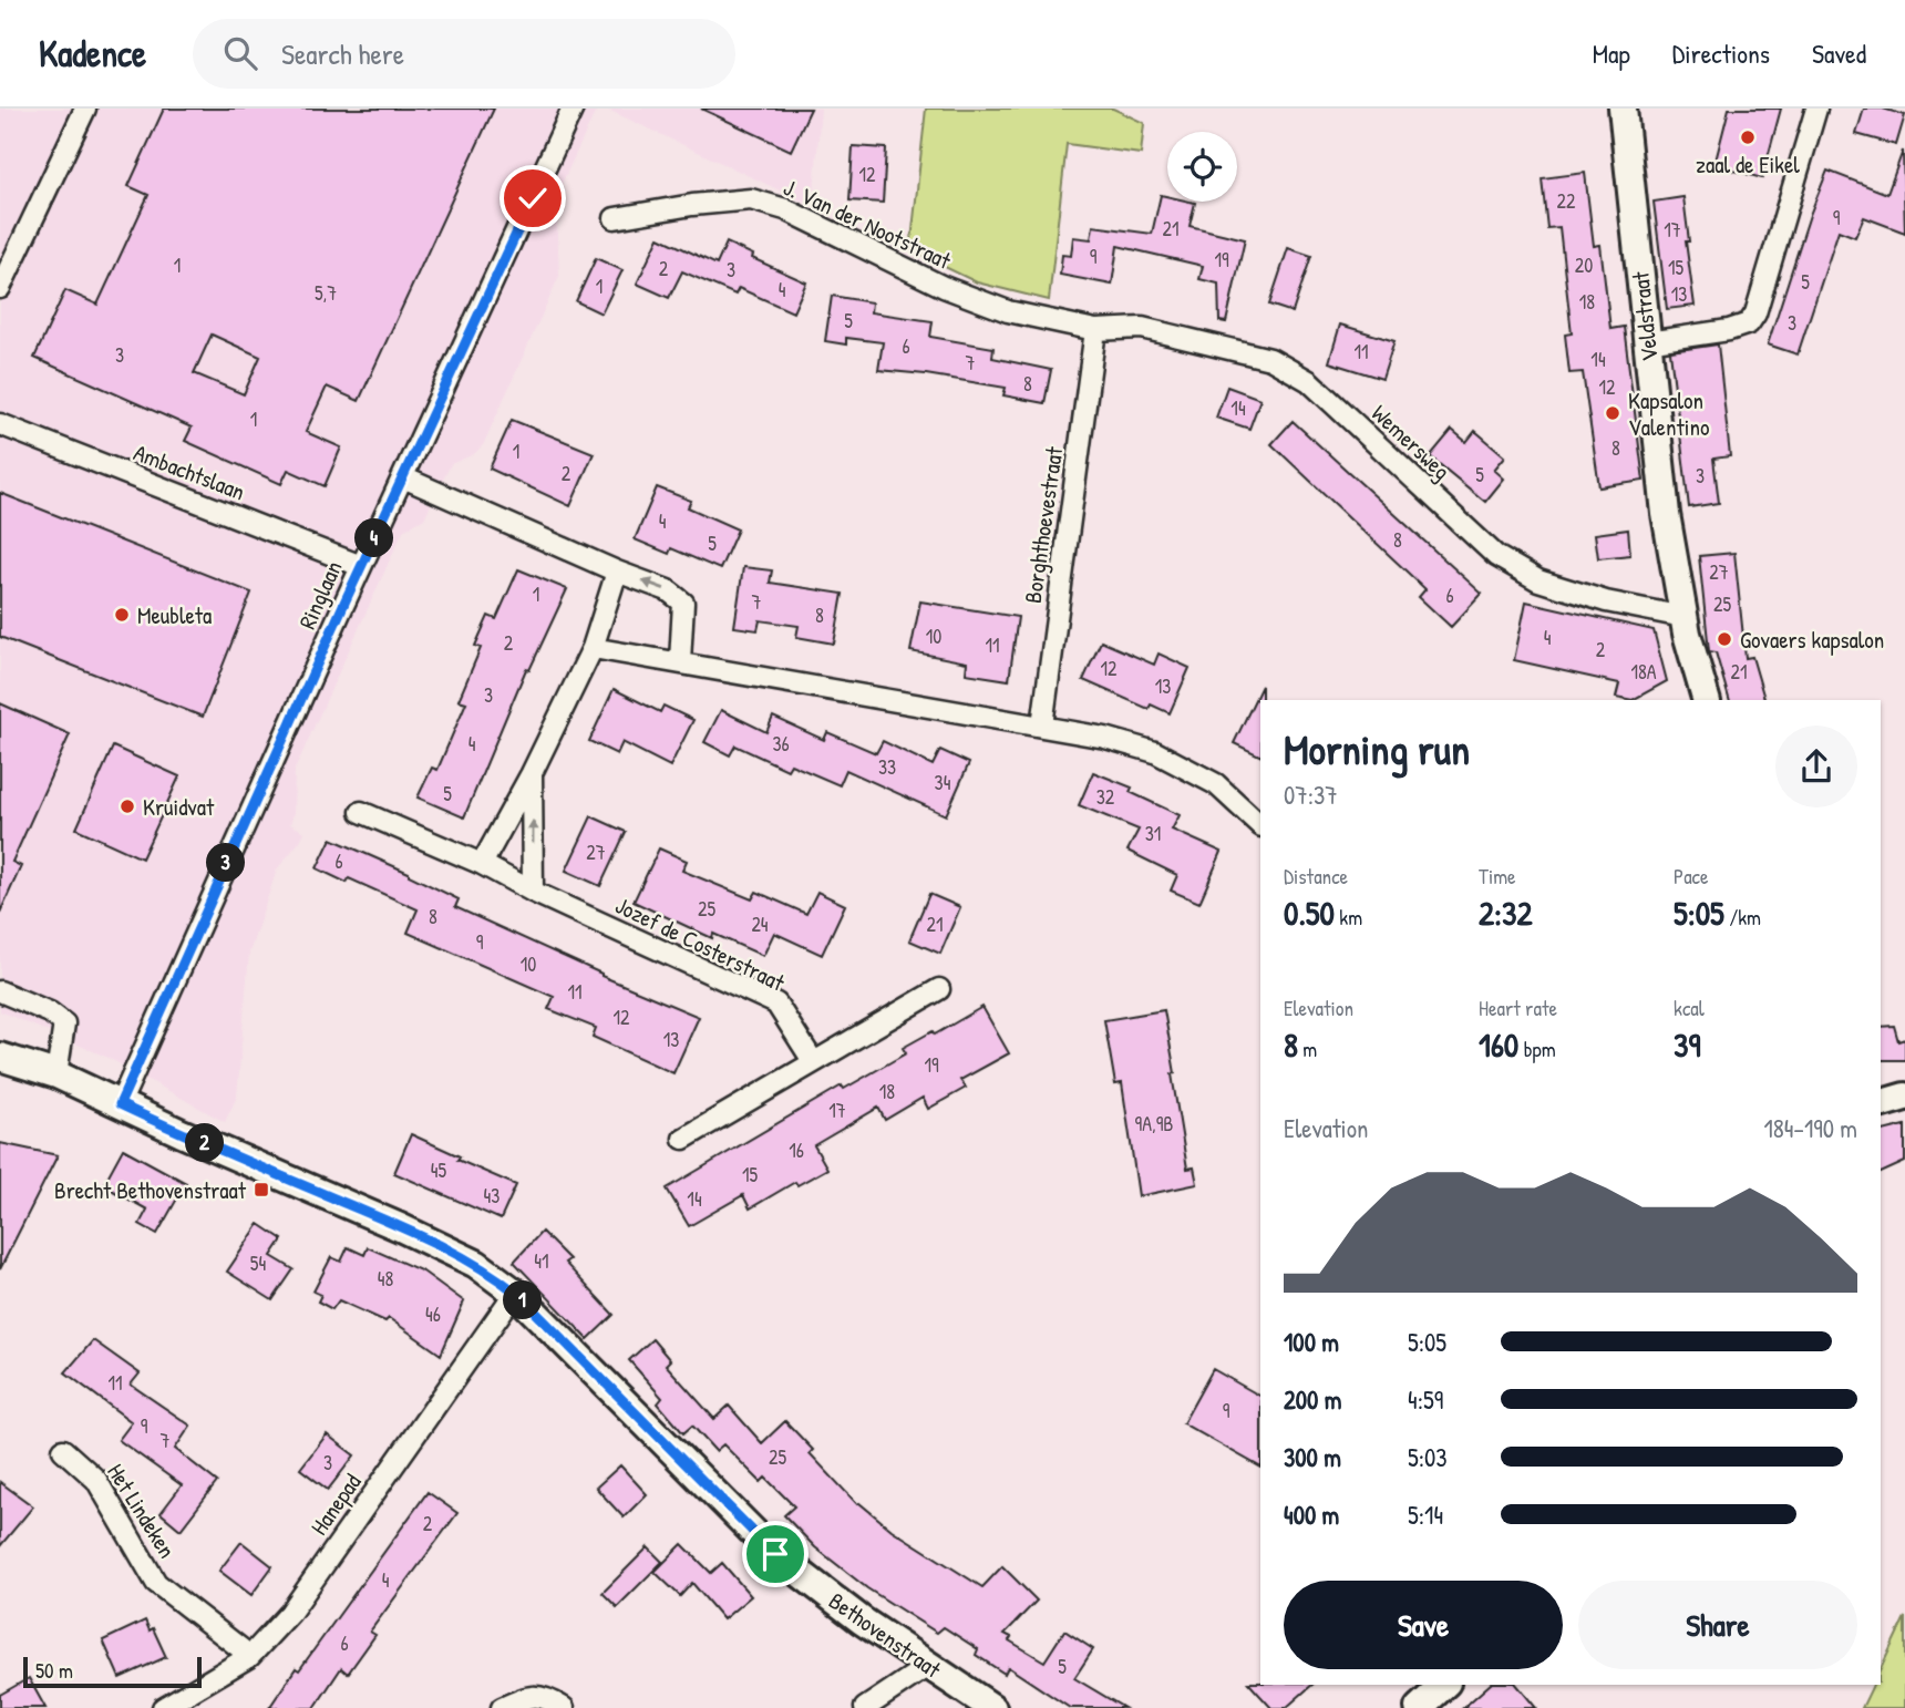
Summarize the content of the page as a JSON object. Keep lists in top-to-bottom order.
{
  "streets": {
    "main road": ["Veldstraat", "Bethovenstraat"],
    "street": [
      "J. Van der Nootstraat",
      "Wemersweg",
      "Ambachtslaan",
      "Borghthoevestraat",
      "Ringlaan",
      "Jozef de Costerstraat",
      "Hanepad",
      "Het Lindeken"
    ]
  },
  "crossings": [
    ["J. Van der Nootstraat", "Wemersweg"],
    ["J. Van der Nootstraat", "Borghthoevestraat"],
    ["Veldstraat", "Wemersweg"],
    ["Wemersweg", "Borghthoevestraat"],
    ["Ambachtslaan", "Ringlaan"],
    ["Ringlaan", "Bethovenstraat"],
    ["Hanepad", "Het Lindeken"],
    ["Hanepad", "Bethovenstraat"]
  ],
  "places": {
    "other": [
      "zaal de Eikel",
      "Kapsalon Valentino",
      "Meubleta",
      "Govaers kapsalon",
      "Kruidvat"
    ],
    "transit": ["Brecht Bethovenstraat"]
  },
  "house_numbers": [
    "12",
    "22",
    "9",
    "21",
    "17",
    "9",
    "19",
    "1",
    "20",
    "15",
    "2",
    "3",
    "5",
    "1",
    "4",
    "5,7",
    "13",
    "18",
    "5",
    "3",
    "6",
    "11",
    "3",
    "14",
    "7",
    "8",
    "12",
    "14",
    "1",
    "8",
    "1",
    "2",
    "5",
    "3",
    "4",
    "8",
    "5",
    "27",
    "1",
    "6",
    "7",
    "25",
    "8",
    "10",
    "4",
    "2",
    "11",
    "2",
    "12",
    "18A",
    "21",
    "13",
    "3",
    "4",
    "36",
    "33",
    "34",
    "5",
    "32",
    "31",
    "27",
    "6",
    "25",
    "8",
    "24",
    "21",
    "9",
    "10",
    "11",
    "12",
    "13",
    "19",
    "18",
    "17",
    "9A,9B",
    "16",
    "45",
    "15",
    "43",
    "14",
    "41",
    "54",
    "48",
    "46",
    "11",
    "9",
    "9",
    "7",
    "25",
    "3",
    "2",
    "4",
    "6",
    "5"
  ],
  "scale_bar": "50 m",
  "page": {
    "header": "Kadence",
    "search": "Search here",
    "nav": ["Map", "Directions", "Saved"],
    "pins": [
      "4",
      "3",
      "2",
      "1"
    ],
    "heading": ["Morning run", "07:37"],
    "stats": [
      ["Distance", "0.50 km"],
      ["Time", "2:32"],
      ["Pace", "5:05 /km"],
      ["Elevation", "8 m"],
      ["Heart rate", "160 bpm"],
      ["kcal", "39"]
    ],
    "chart": ["Elevation", "184–190 m"],
    "list": [
      {
        "name": "100 m",
        "note": "5:05"
      },
      {
        "name": "200 m",
        "note": "4:59"
      },
      {
        "name": "300 m",
        "note": "5:03"
      },
      {
        "name": "400 m",
        "note": "5:14"
      }
    ],
    "buttons": ["Save", "Share"],
    "scale": "50 m"
  }
}
